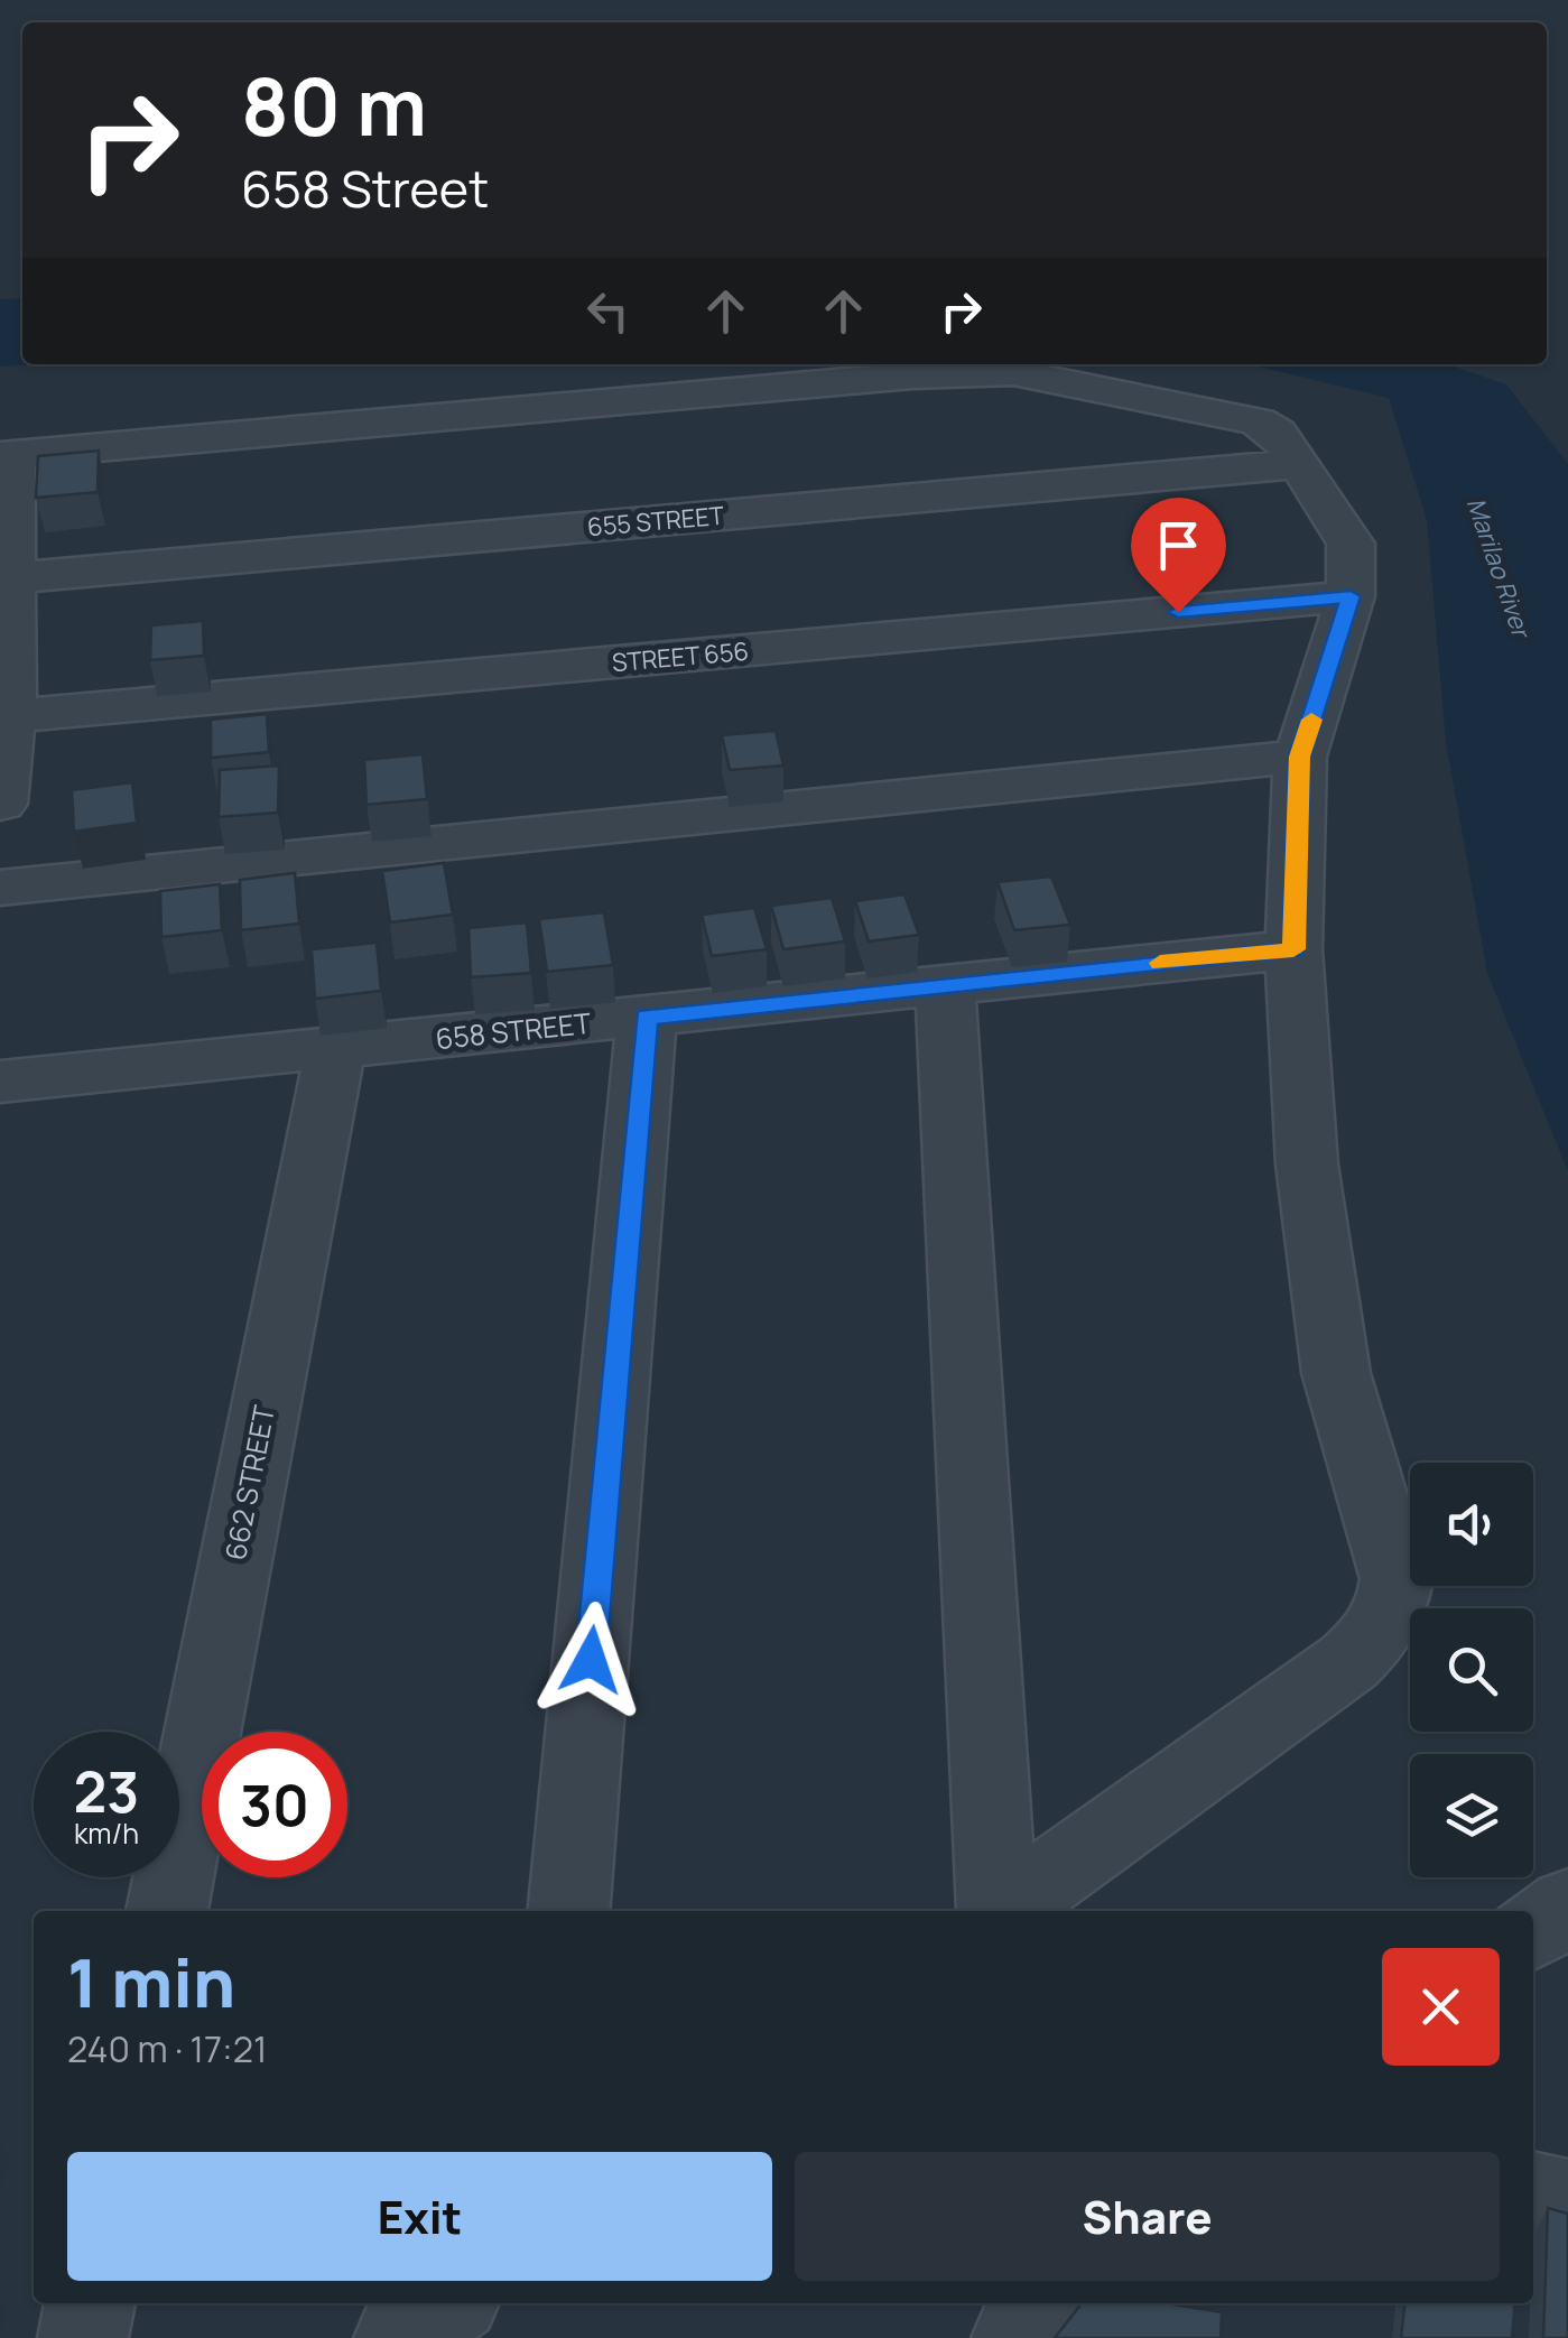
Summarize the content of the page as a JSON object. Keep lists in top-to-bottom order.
{
  "streets": {
    "street": [
      "655 STREET",
      "STREET 656",
      "658 STREET",
      "662 STREET"
    ]
  },
  "crossings": [
    ["658 STREET", "662 STREET"]
  ],
  "water": ["Marilao River"],
  "page": {
    "turn": ["80 m", "658 Street"],
    "speed": "23 km/h",
    "limit": "30",
    "heading": ["1 min", "240 m · 17:21"],
    "buttons": ["Exit", "Share"]
  }
}
